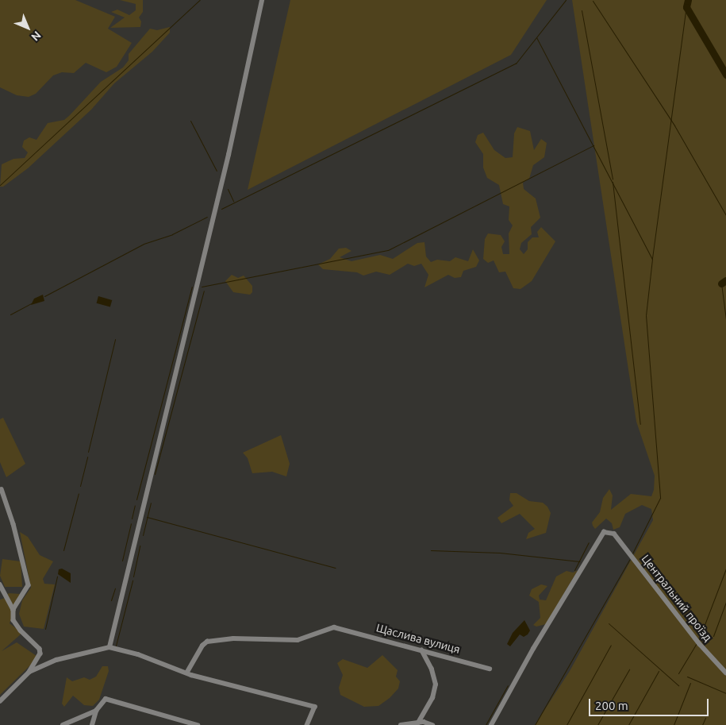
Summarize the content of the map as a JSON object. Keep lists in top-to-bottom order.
{
  "streets": {
    "street": ["Центральний проїзд", "Щаслива вулиця"]
  },
  "scale_bar": "200 m",
  "north": "bottom right"
}
